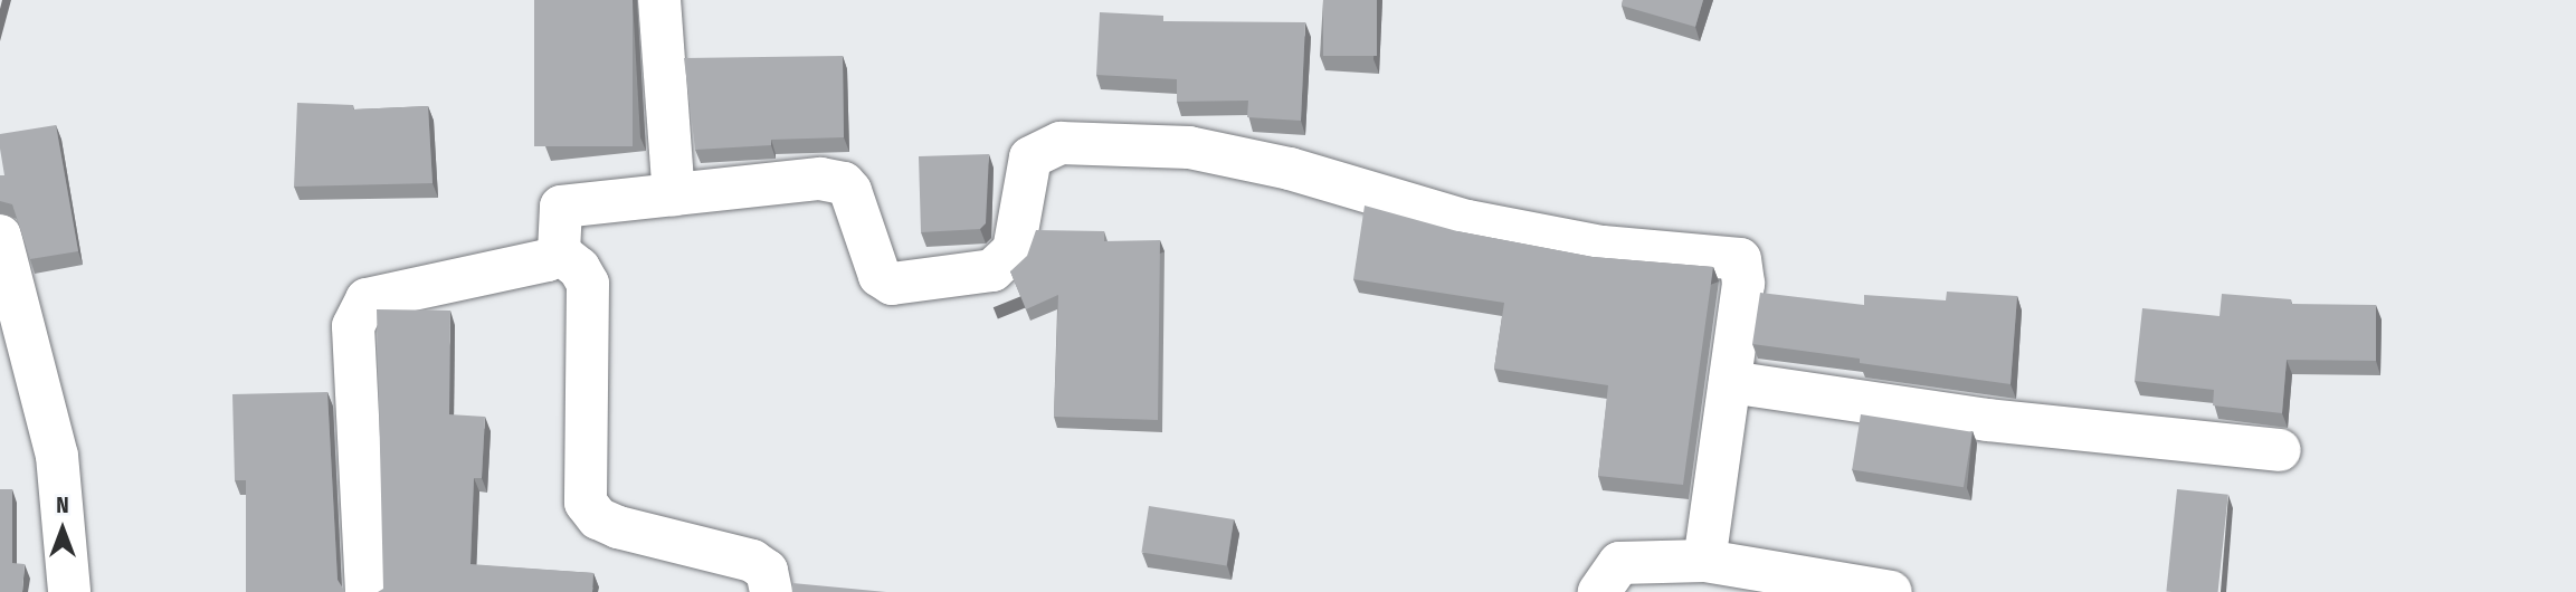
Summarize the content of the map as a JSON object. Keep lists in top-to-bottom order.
{
  "north": "top"
}
